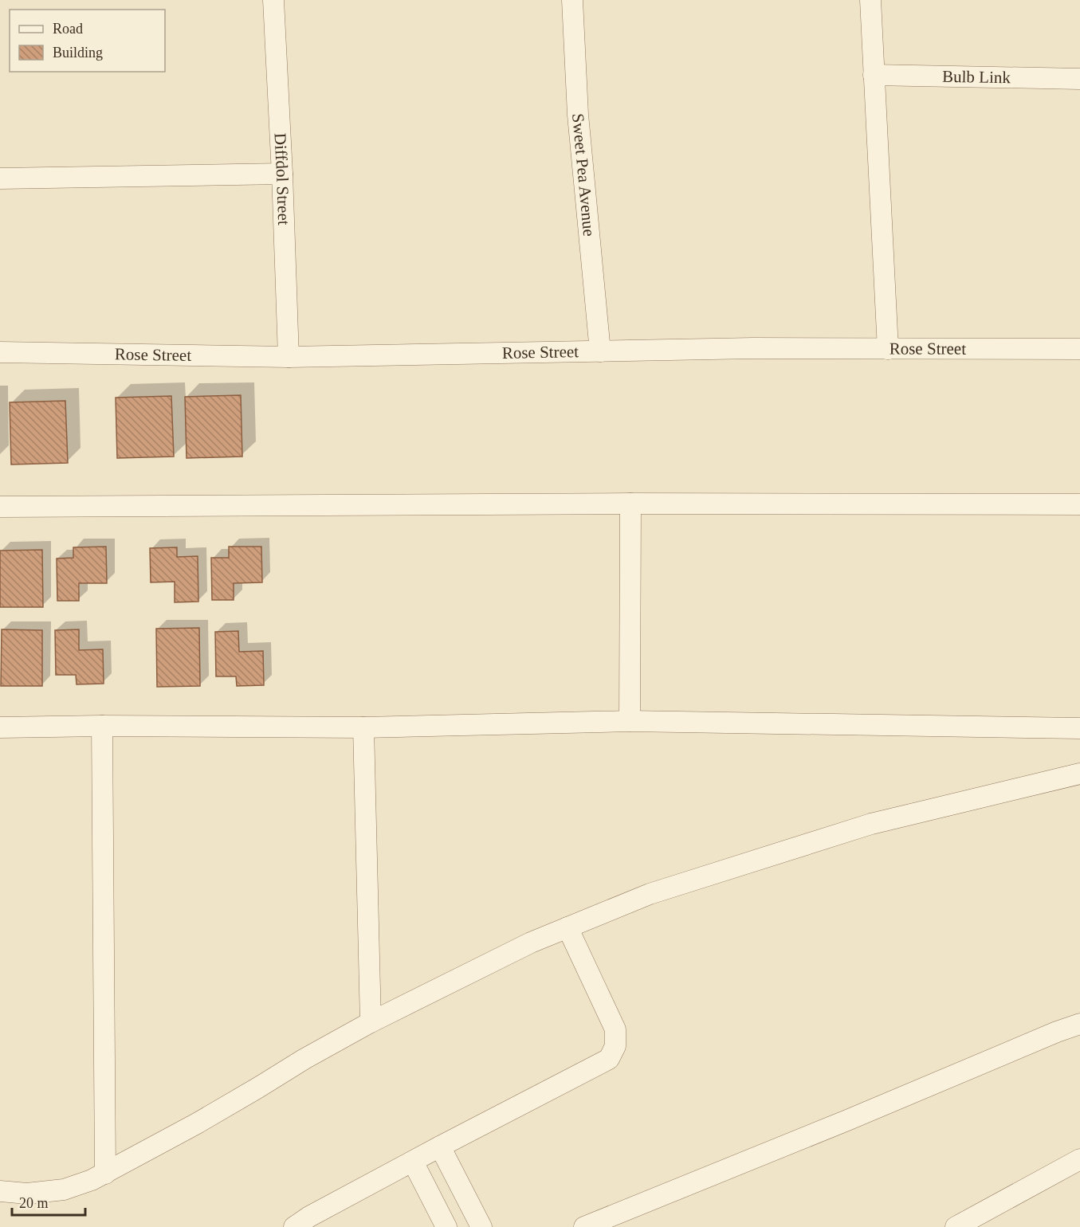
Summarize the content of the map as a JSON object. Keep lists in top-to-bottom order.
{
  "streets": {
    "street": [
      "Bulb Link",
      "Sweet Pea Avenue",
      "Diffdol Street",
      "Rose Street"
    ]
  },
  "crossings": [
    ["Sweet Pea Avenue", "Rose Street"],
    ["Diffdol Street", "Rose Street"]
  ],
  "legend": ["Road", "Building"],
  "scale_bar": "20 m"
}
